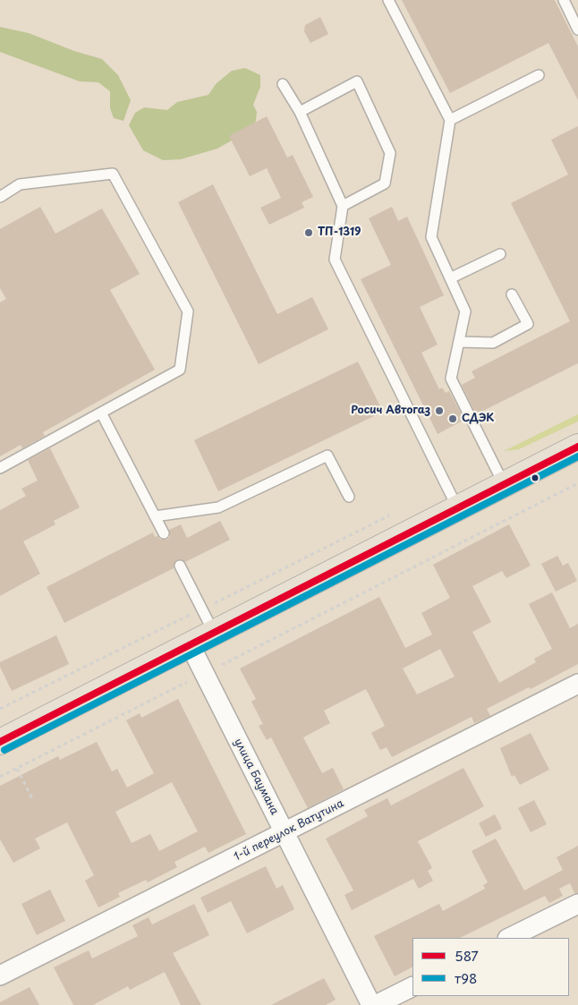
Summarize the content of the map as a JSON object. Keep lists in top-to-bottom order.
{
  "streets": {
    "street": ["улица Баумана", "1-й переулок Ватутина"]
  },
  "crossings": [
    ["улица Баумана", "1-й переулок Ватутина"]
  ],
  "places": ["ТП-1319", "Росич Автогаз", "СДЭК"],
  "lines": ["transit line 587", "transit line т98"],
  "legend": ["587", "т98"]
}
